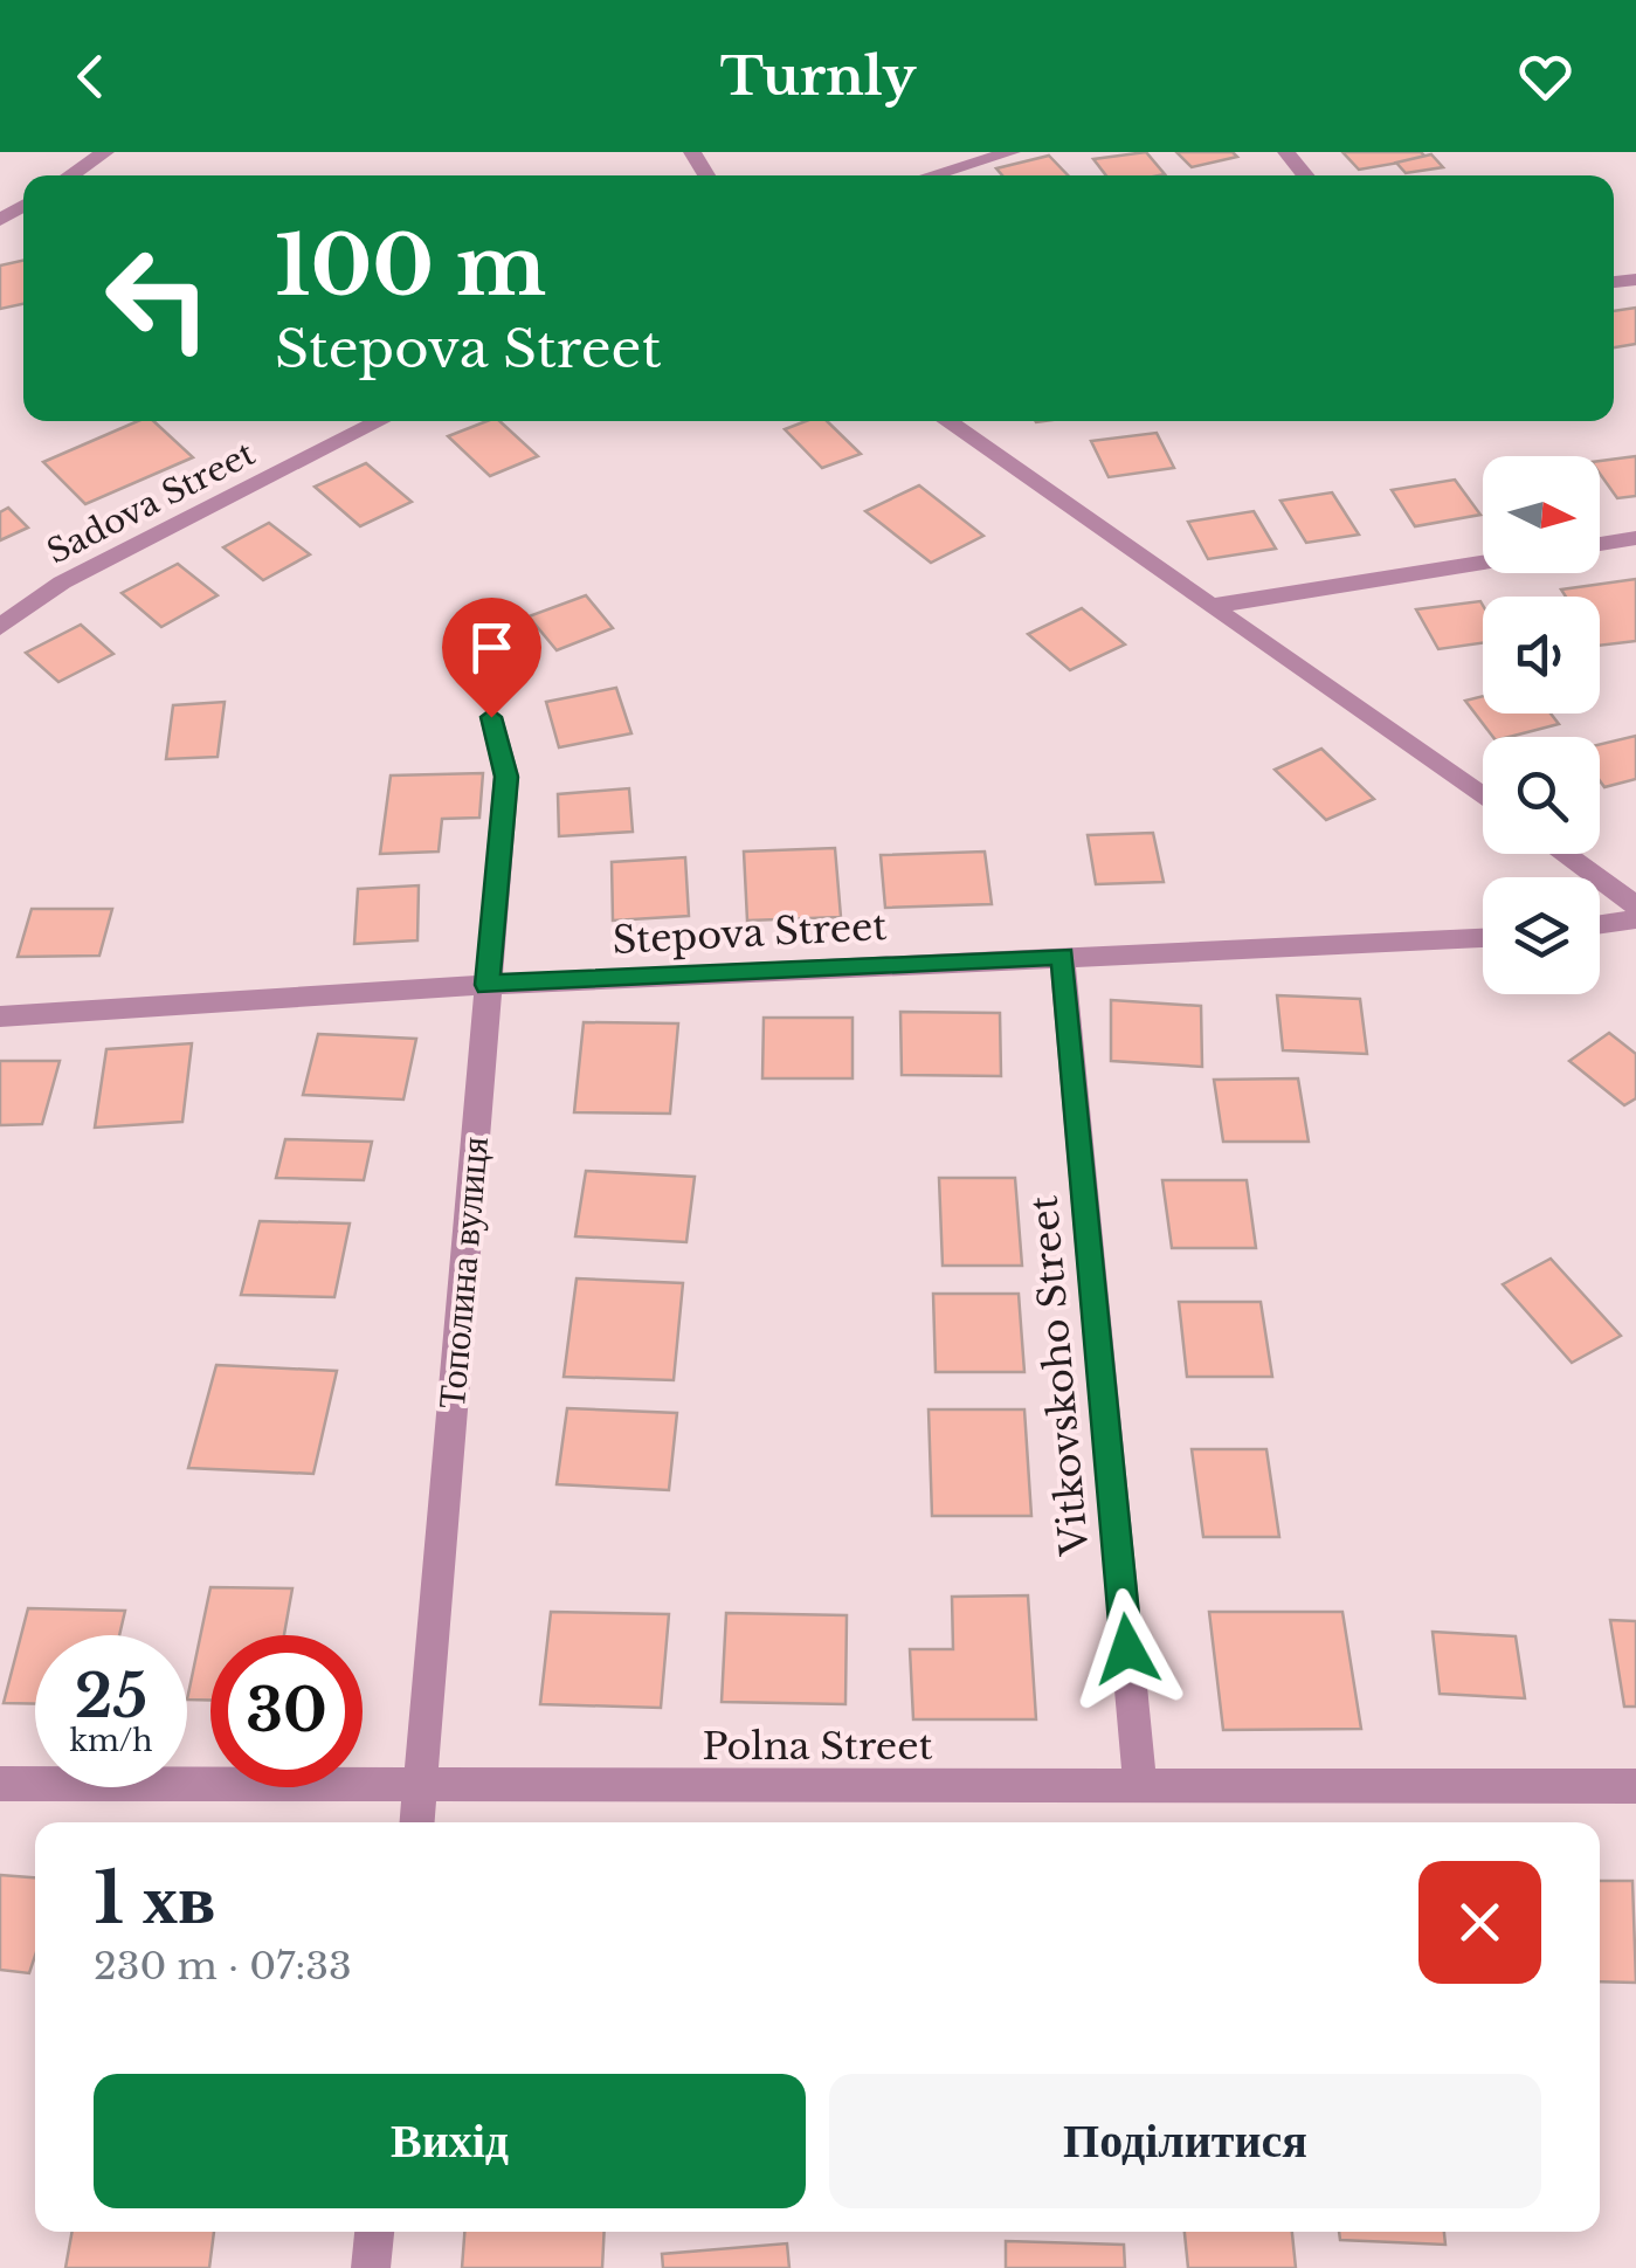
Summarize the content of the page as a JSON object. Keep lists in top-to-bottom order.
{
  "streets": {
    "street": [
      "Sadova Street",
      "Stepova Street",
      "Тополина вулиця",
      "Vitkovskoho Street",
      "Polna Street"
    ]
  },
  "crossings": [
    ["Stepova Street", "Тополина вулиця"],
    ["Stepova Street", "Vitkovskoho Street"],
    ["Тополина вулиця", "Polna Street"],
    ["Vitkovskoho Street", "Polna Street"]
  ],
  "north": "right",
  "page": {
    "header": "Turnly",
    "turn": ["100 m", "Stepova Street"],
    "speed": "25 km/h",
    "limit": "30",
    "heading": ["1 хв", "230 m · 07:33"],
    "buttons": ["Вихід", "Поділитися"]
  }
}
